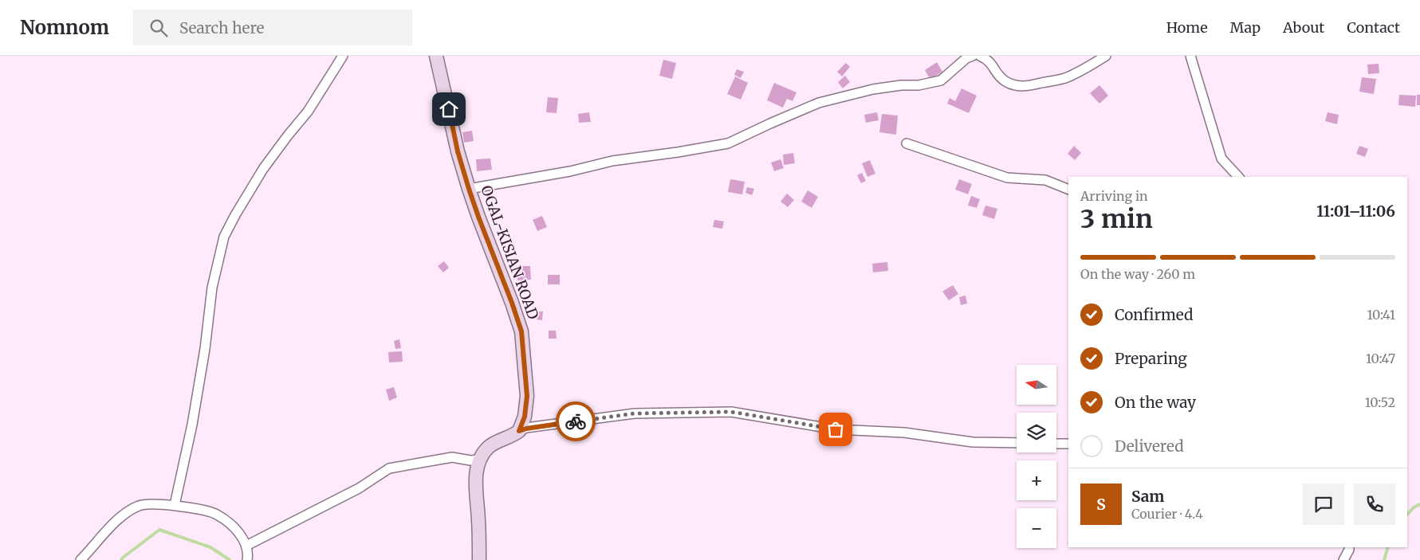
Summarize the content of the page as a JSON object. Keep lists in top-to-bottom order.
{
  "streets": {
    "main road": ["OGAL-KISIAN ROAD"]
  },
  "north": "left",
  "page": {
    "header": "Nomnom",
    "search": "Search here",
    "nav": [
      "Home",
      "Map",
      "About",
      "Contact"
    ],
    "heading": ["3 min", "Arriving in", "11:01–11:06"],
    "panel": ["Sam", "Courier · 4.4"],
    "bar": "On the way · 260 m",
    "list": [
      ["Confirmed", "10:41"],
      ["Preparing", "10:47"],
      ["On the way", "10:52"],
      "Delivered"
    ],
    "map_buttons": ["+", "−"],
    "round": "S"
  }
}
